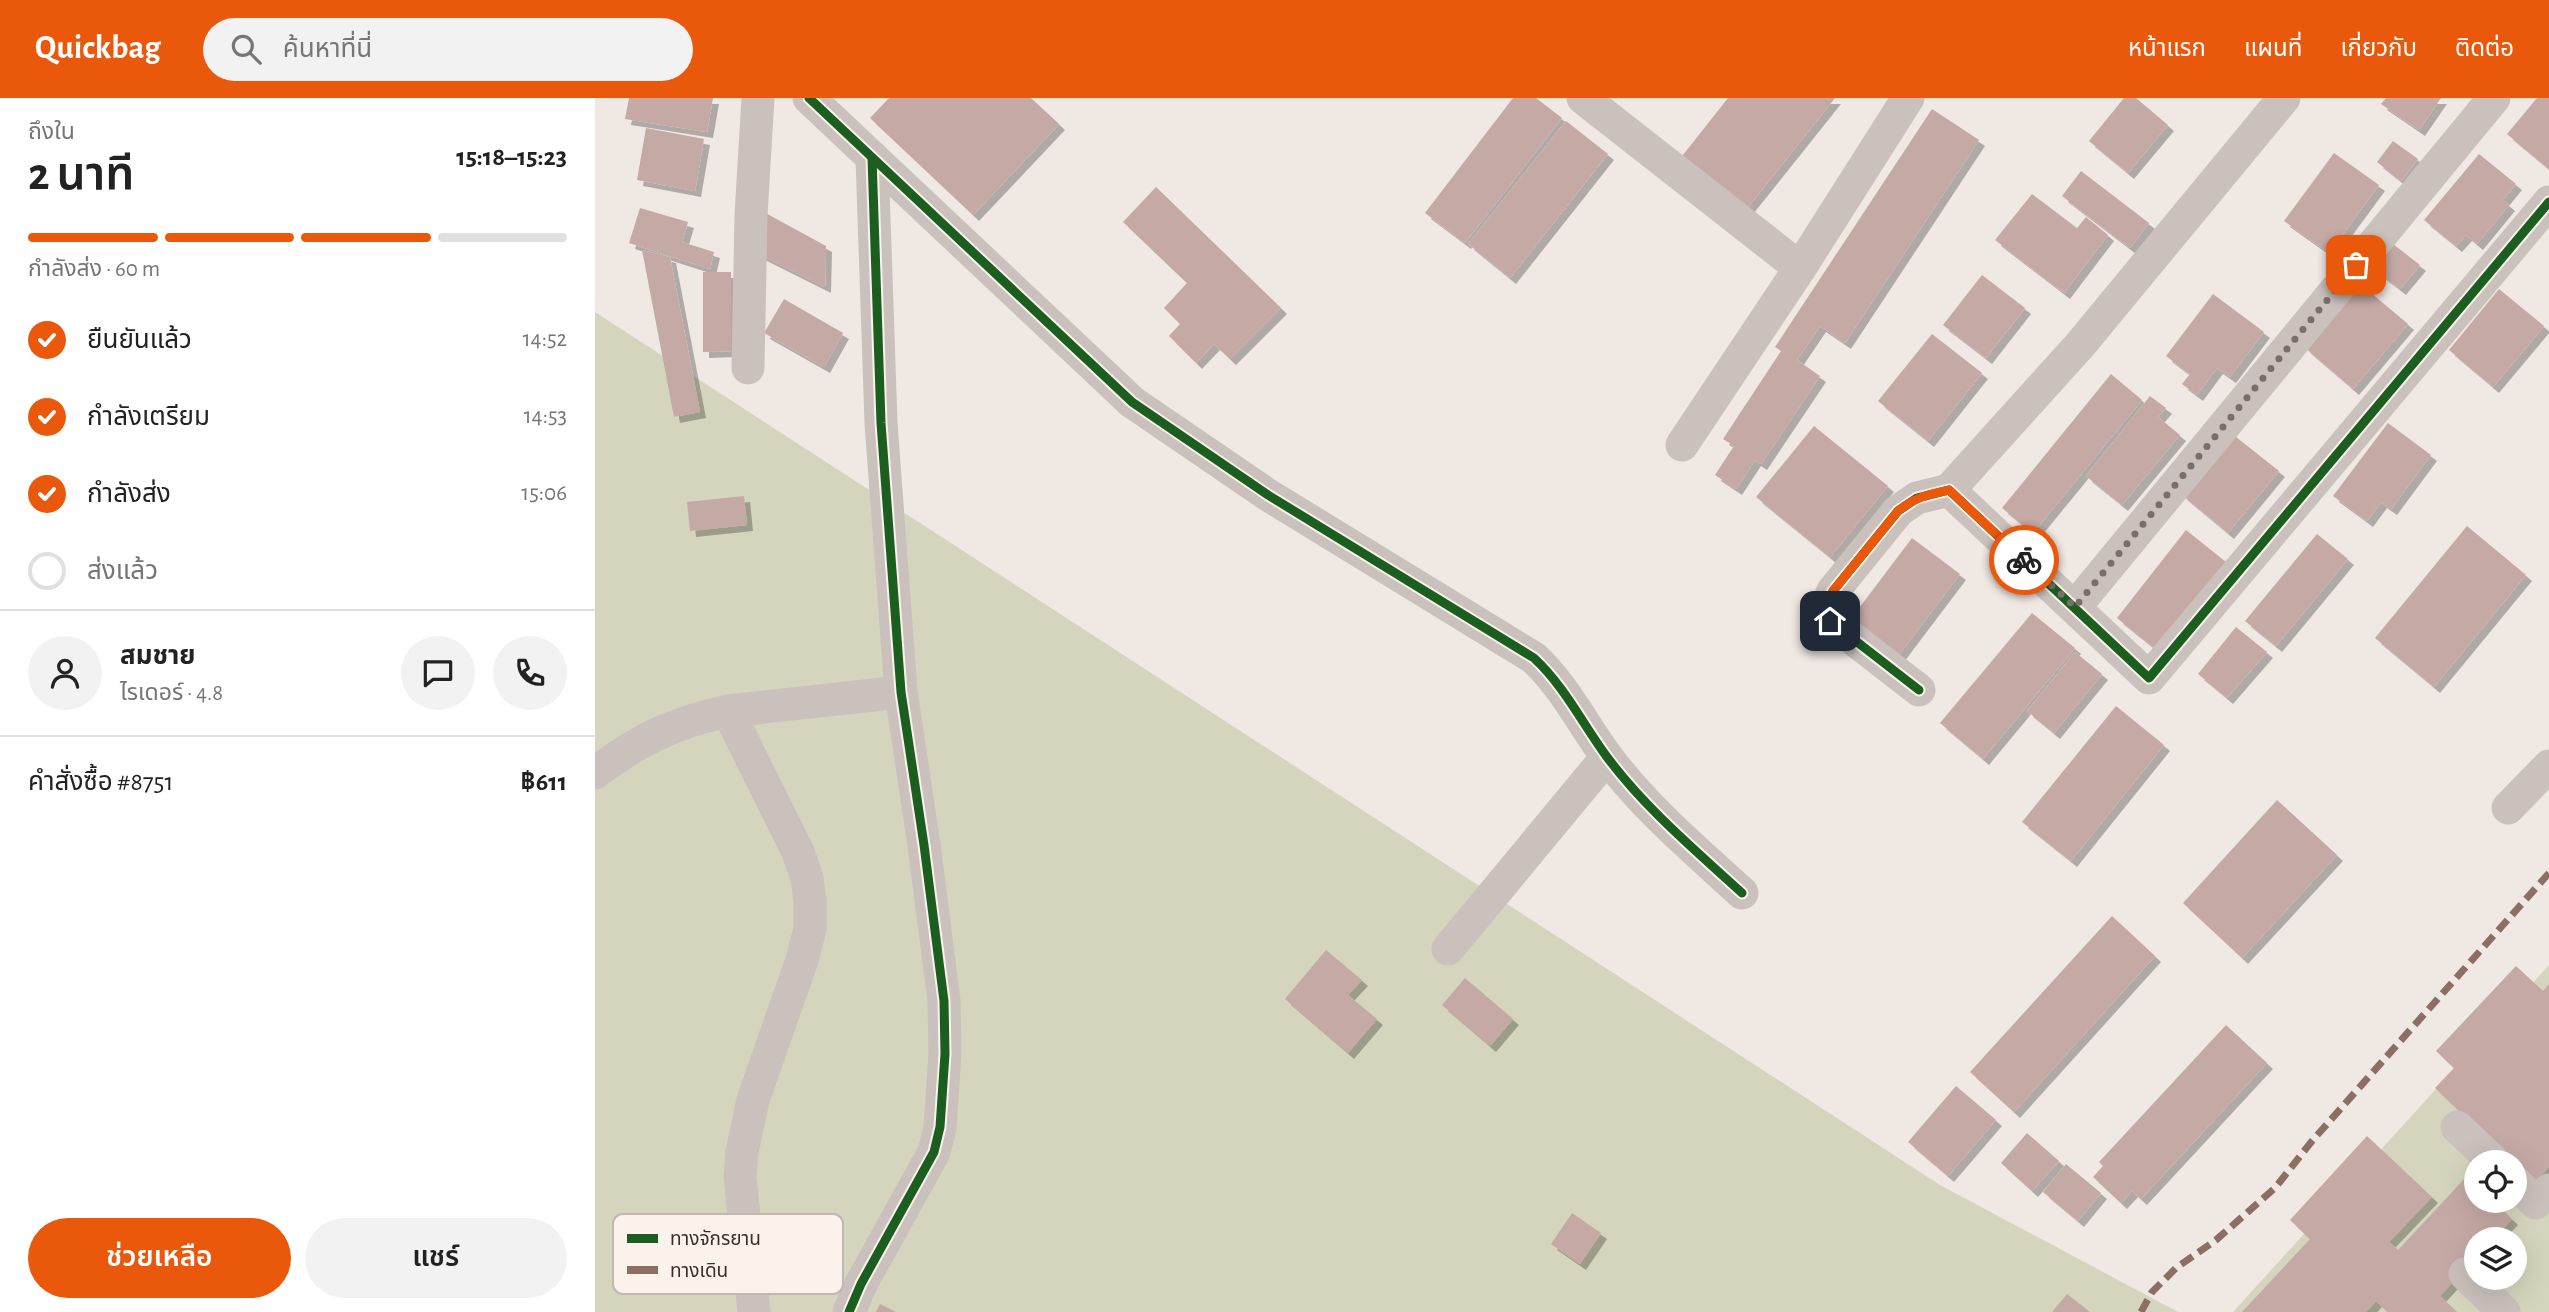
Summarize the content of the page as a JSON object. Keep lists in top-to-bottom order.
{
  "legend": ["ทางจักรยาน", "ทางเดิน"],
  "page": {
    "header": "Quickbag",
    "search": "ค้นหาที่นี่",
    "nav": [
      "หน้าแรก",
      "แผนที่",
      "เกี่ยวกับ",
      "ติดต่อ"
    ],
    "heading": ["2 นาที", "ถึงใน", "15:18–15:23"],
    "panel": [
      "สมชาย",
      "ไรเดอร์ · 4.8",
      "คำสั่งซื้อ #8751",
      "฿611"
    ],
    "bar": "กำลังส่ง · 60 m",
    "list": [
      ["ยืนยันแล้ว", "14:52"],
      ["กำลังเตรียม", "14:53"],
      ["กำลังส่ง", "15:06"],
      "ส่งแล้ว"
    ],
    "buttons": ["ช่วยเหลือ", "แชร์"]
  }
}
